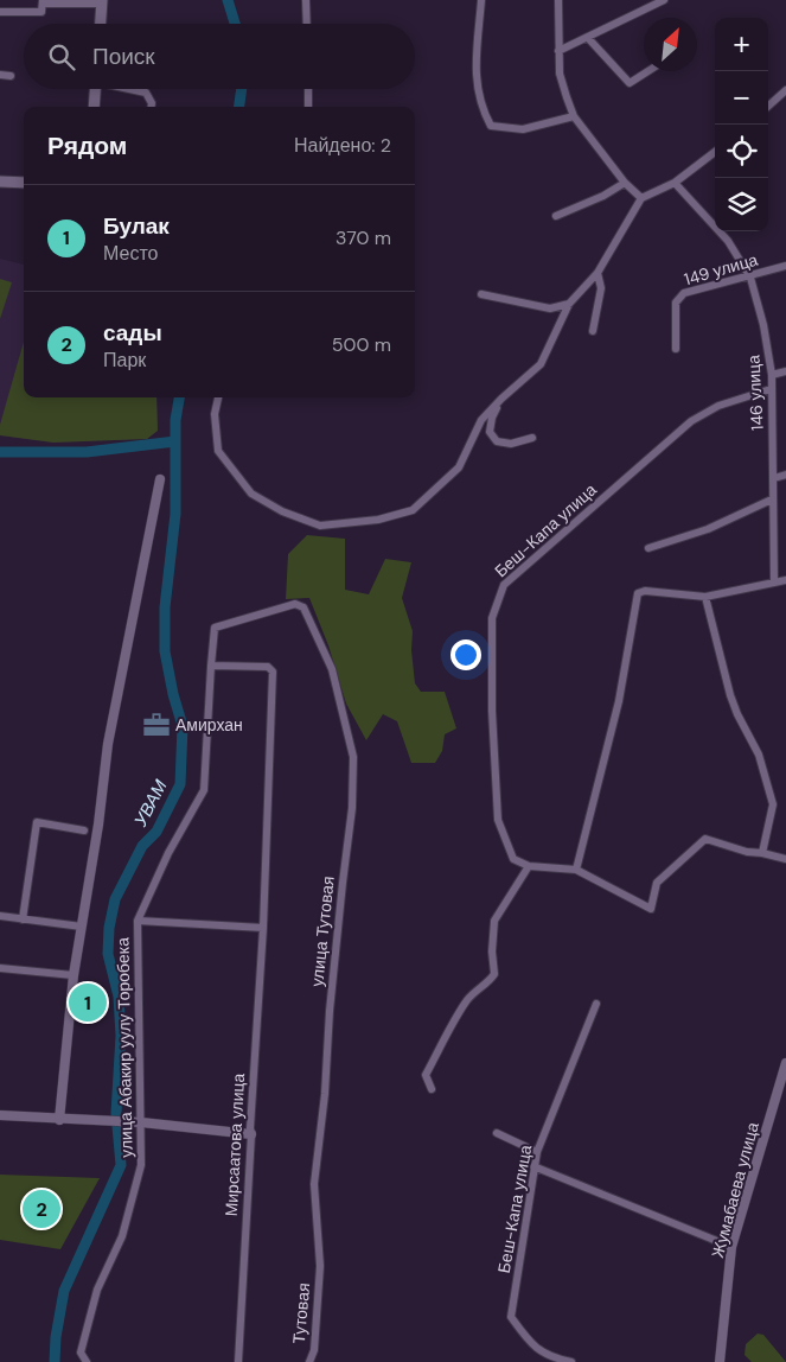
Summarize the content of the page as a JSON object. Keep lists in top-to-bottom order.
{
  "streets": {
    "street": [
      "149 улица",
      "146 улица",
      "Беш-Капа улица",
      "улица Тутовая",
      "улица Абакир уулу Торобека",
      "Мирсаатова улица",
      "Жумабаева улица",
      "Тутовая"
    ]
  },
  "crossings": [
    ["149 улица", "146 улица"],
    ["146 улица", "Беш-Капа улица"],
    ["улица Тутовая", "улица Абакир уулу Торобека"],
    ["улица Тутовая", "Мирсаатова улица"],
    ["улица Тутовая", "Тутовая"],
    ["улица Абакир уулу Торобека", "Мирсаатова улица"]
  ],
  "water": ["УВАМ"],
  "places": {
    "office": ["Амирхан"]
  },
  "north": "top right",
  "page": {
    "map_buttons": ["+", "−"],
    "search": "Поиск",
    "heading": ["Рядом", "Найдено: 2"],
    "list": [
      {
        "mark": "1",
        "name": "Булак",
        "note": "Место",
        "value": "370 m"
      },
      {
        "mark": "2",
        "name": "сады",
        "note": "Парк",
        "value": "500 m"
      }
    ],
    "pins": ["1", "2"]
  }
}
